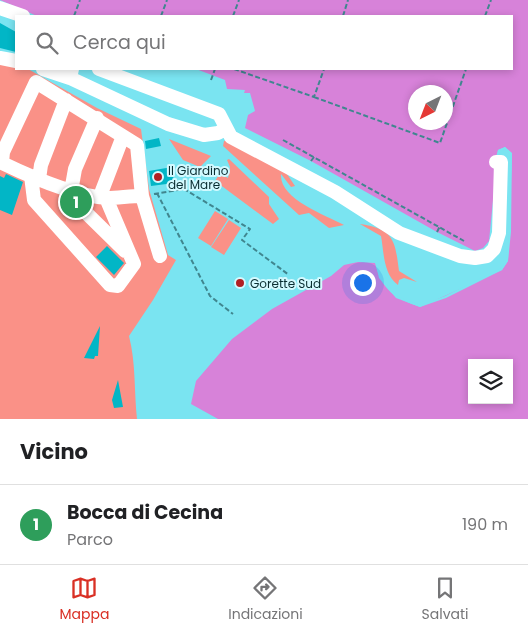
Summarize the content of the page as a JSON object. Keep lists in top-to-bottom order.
{
  "places": ["Il Giardino del Mare", "Gorette Sud"],
  "north": "bottom left",
  "page": {
    "search": "Cerca qui",
    "pins": "1",
    "heading": "Vicino",
    "list": [
      {
        "mark": "1",
        "name": "Bocca di Cecina",
        "note": "Parco",
        "value": "190 m"
      }
    ],
    "nav": ["Mappa", "Indicazioni", "Salvati"]
  }
}
